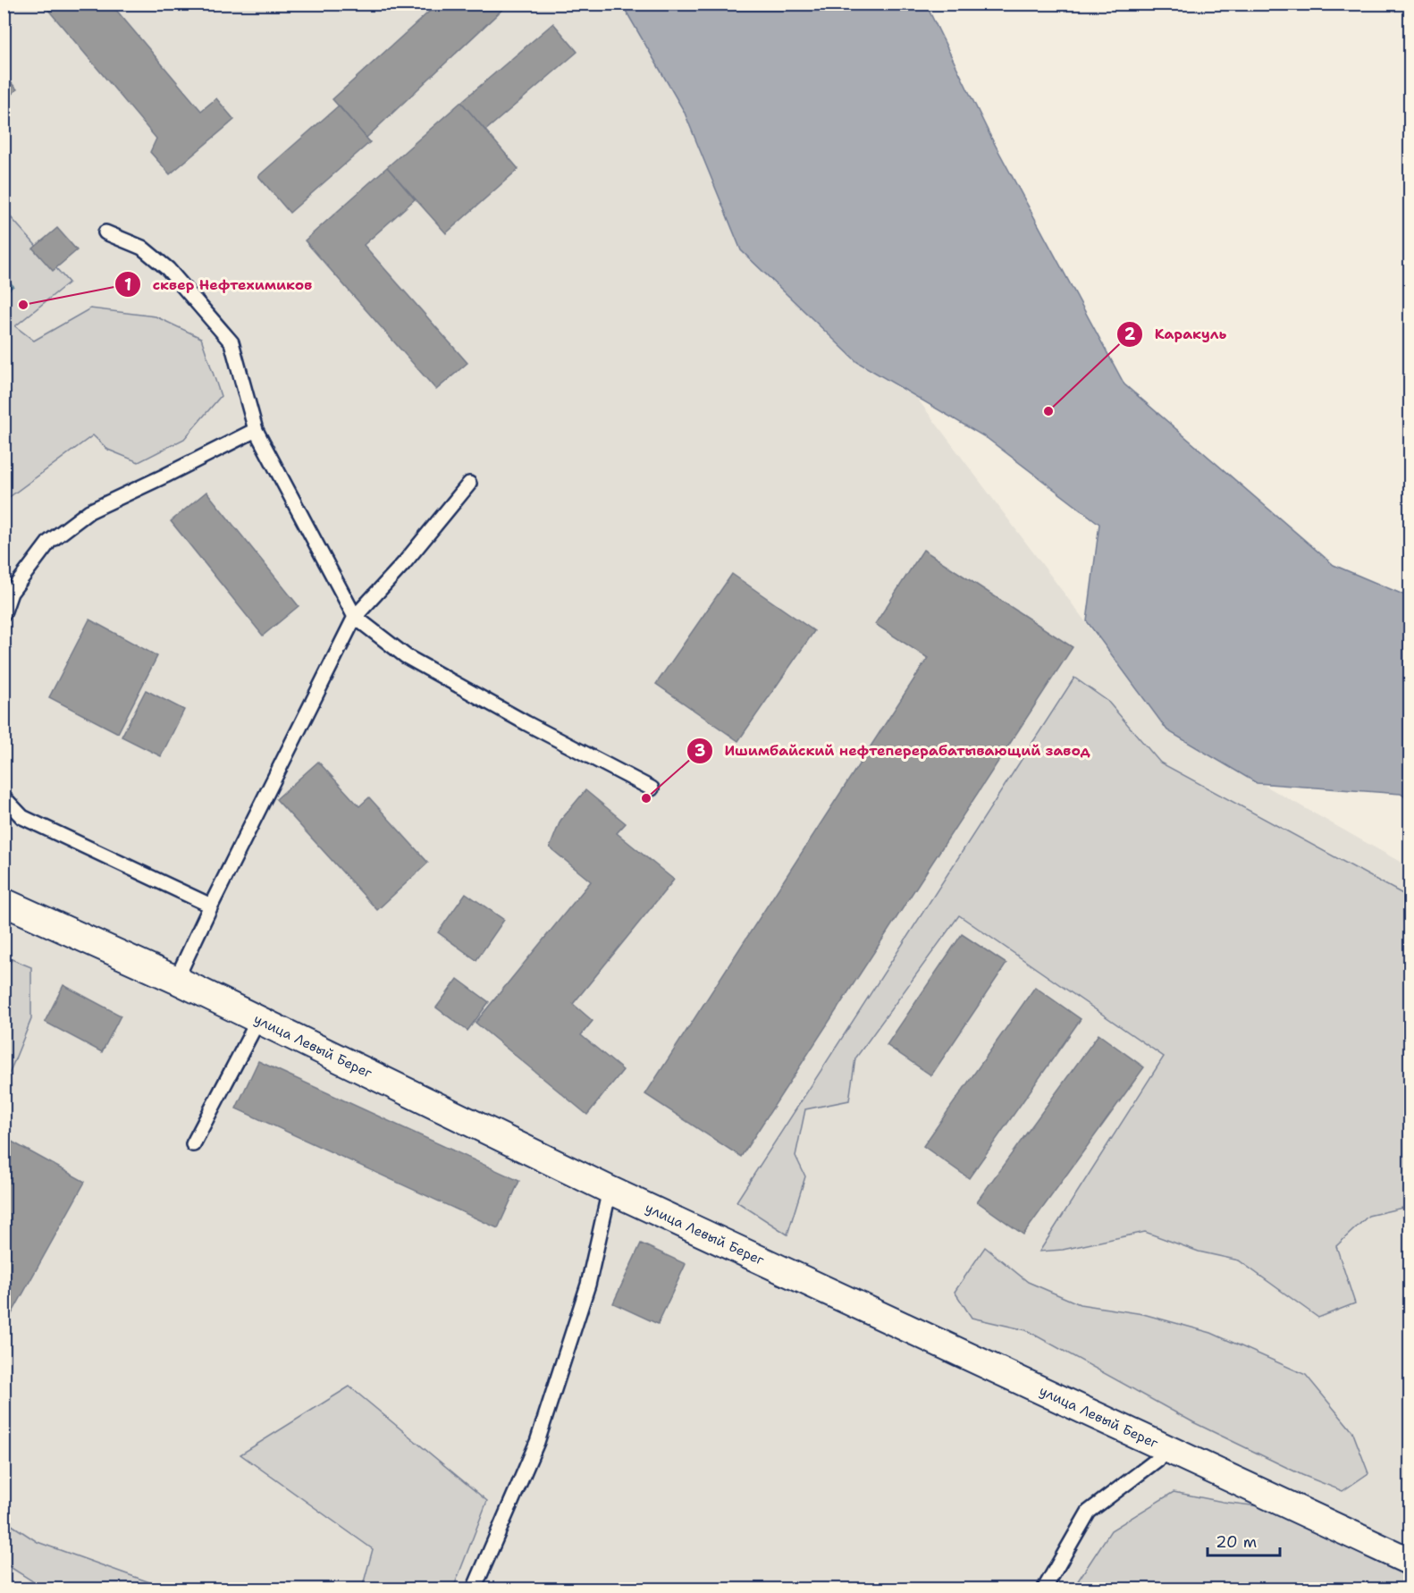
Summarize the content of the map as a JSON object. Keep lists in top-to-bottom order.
{
  "streets": {
    "street": ["улица Левый Берег"]
  },
  "places": ["сквер Нефтехимиков", "Каракуль", "Ишимбайский нефтеперерабатывающий завод"],
  "scale_bar": "20 m"
}
